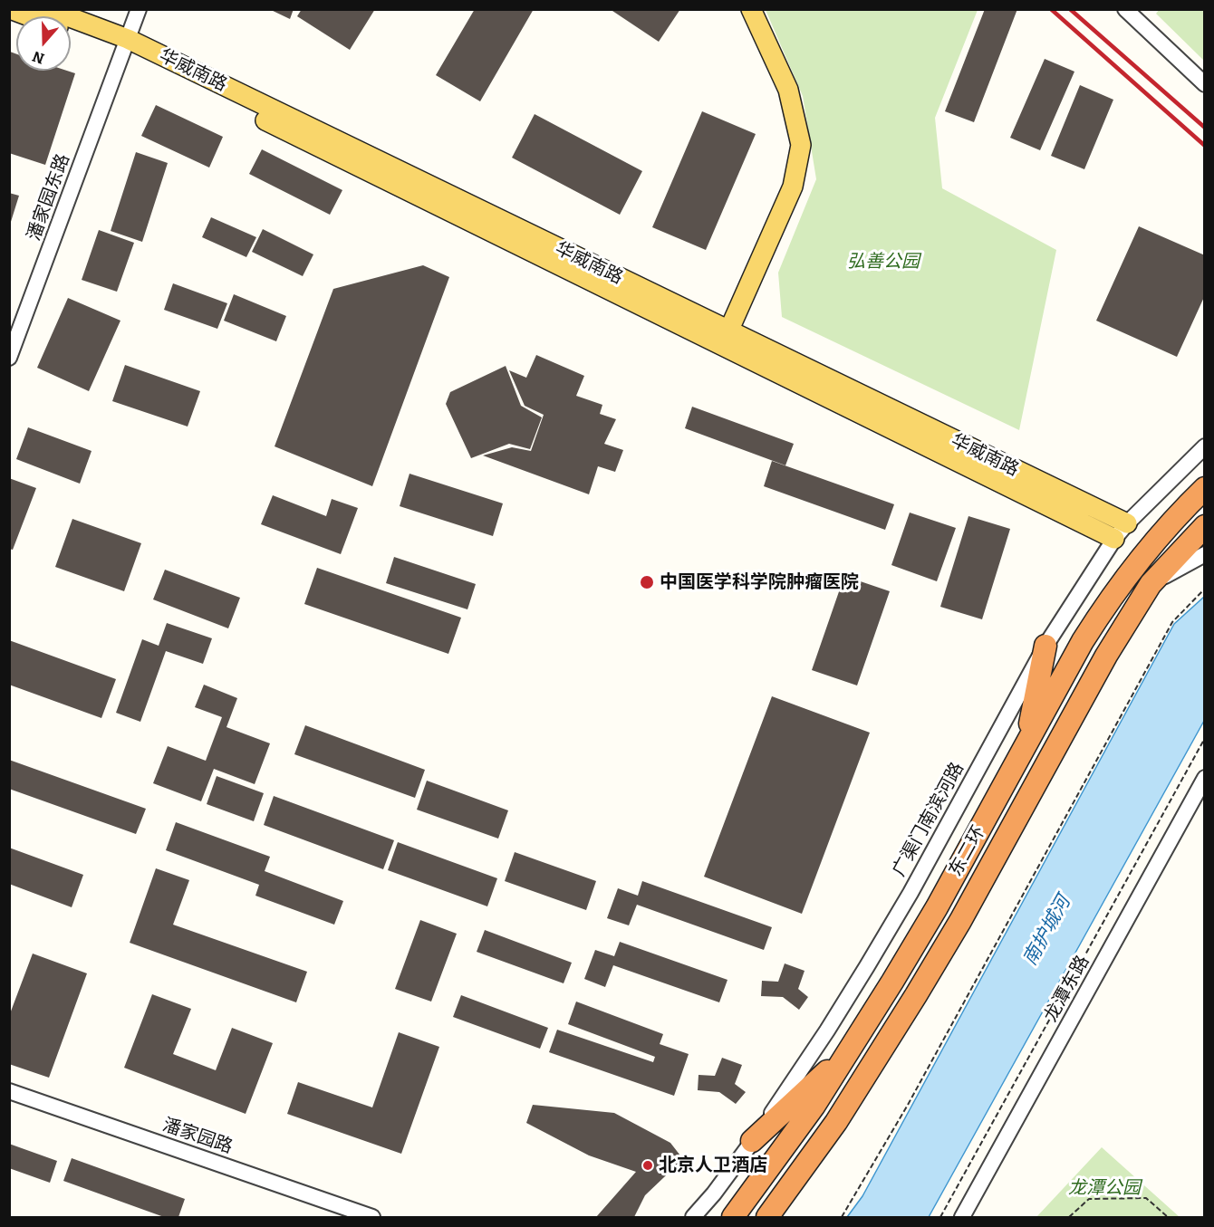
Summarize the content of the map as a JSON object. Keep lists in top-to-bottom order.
{
  "streets": {
    "highway": ["东二环"],
    "main road": ["华威南路"],
    "street": [
      "潘家园东路",
      "广渠门南滨河路",
      "龙潭东路",
      "潘家园路"
    ]
  },
  "crossings": [
    ["华威南路", "潘家园东路"],
    ["华威南路", "广渠门南滨河路"]
  ],
  "water": ["南护城河"],
  "parks": ["弘善公园", "龙潭公园"],
  "places": ["中国医学科学院肿瘤医院", "北京人卫酒店"],
  "north": "bottom"
}
